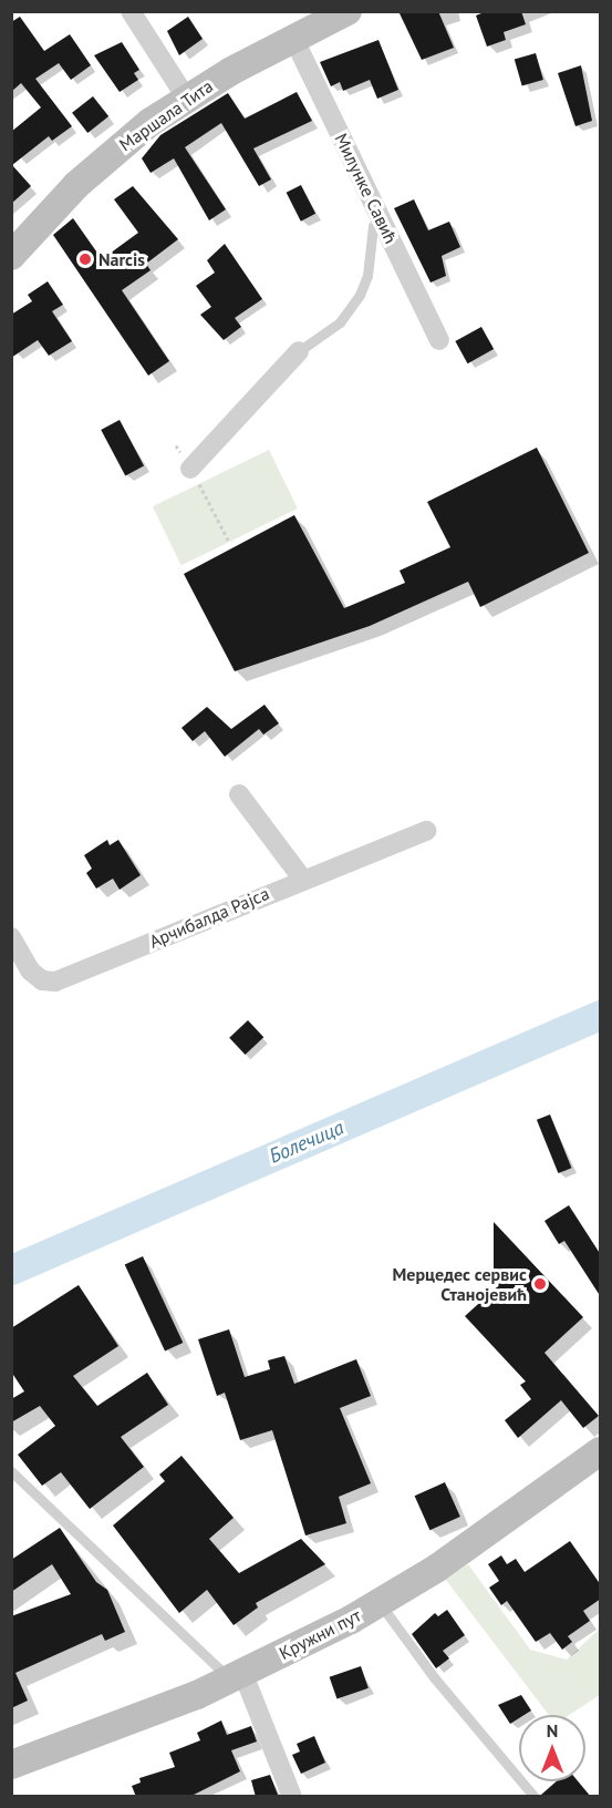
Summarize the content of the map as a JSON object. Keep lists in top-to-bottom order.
{
  "streets": {
    "main road": ["Маршала Тита", "Кружни пут"],
    "street": ["Милунке Савић", "Арчибалда Рајса"]
  },
  "crossings": [
    ["Маршала Тита", "Милунке Савић"]
  ],
  "water": ["Болечица"],
  "places": ["Narcis", "Мерцедес сервис Станојевић"],
  "north": "top"
}
